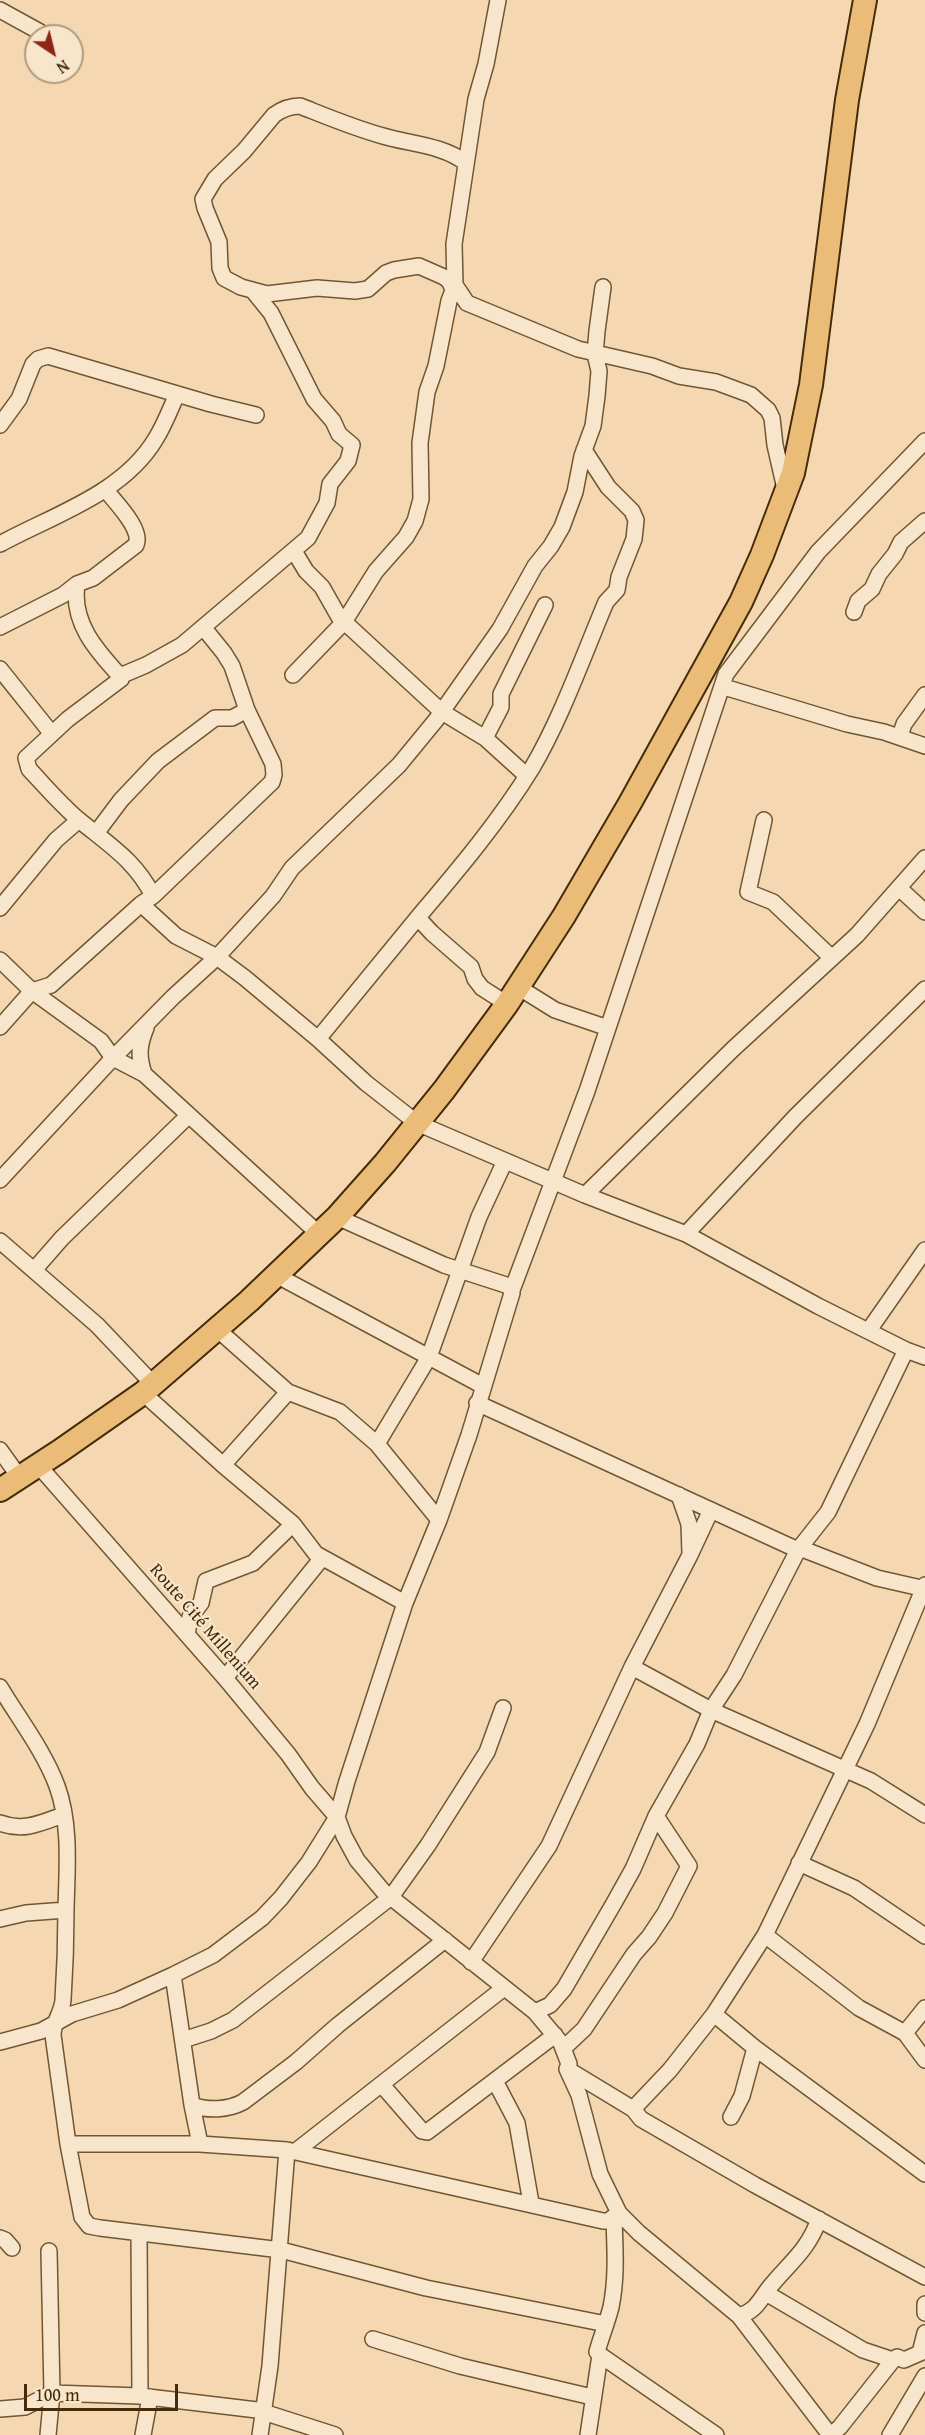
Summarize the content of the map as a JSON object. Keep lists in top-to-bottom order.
{
  "streets": {
    "street": ["Route Cité Millenium"]
  },
  "scale_bar": "100 m",
  "north": "bottom right"
}
